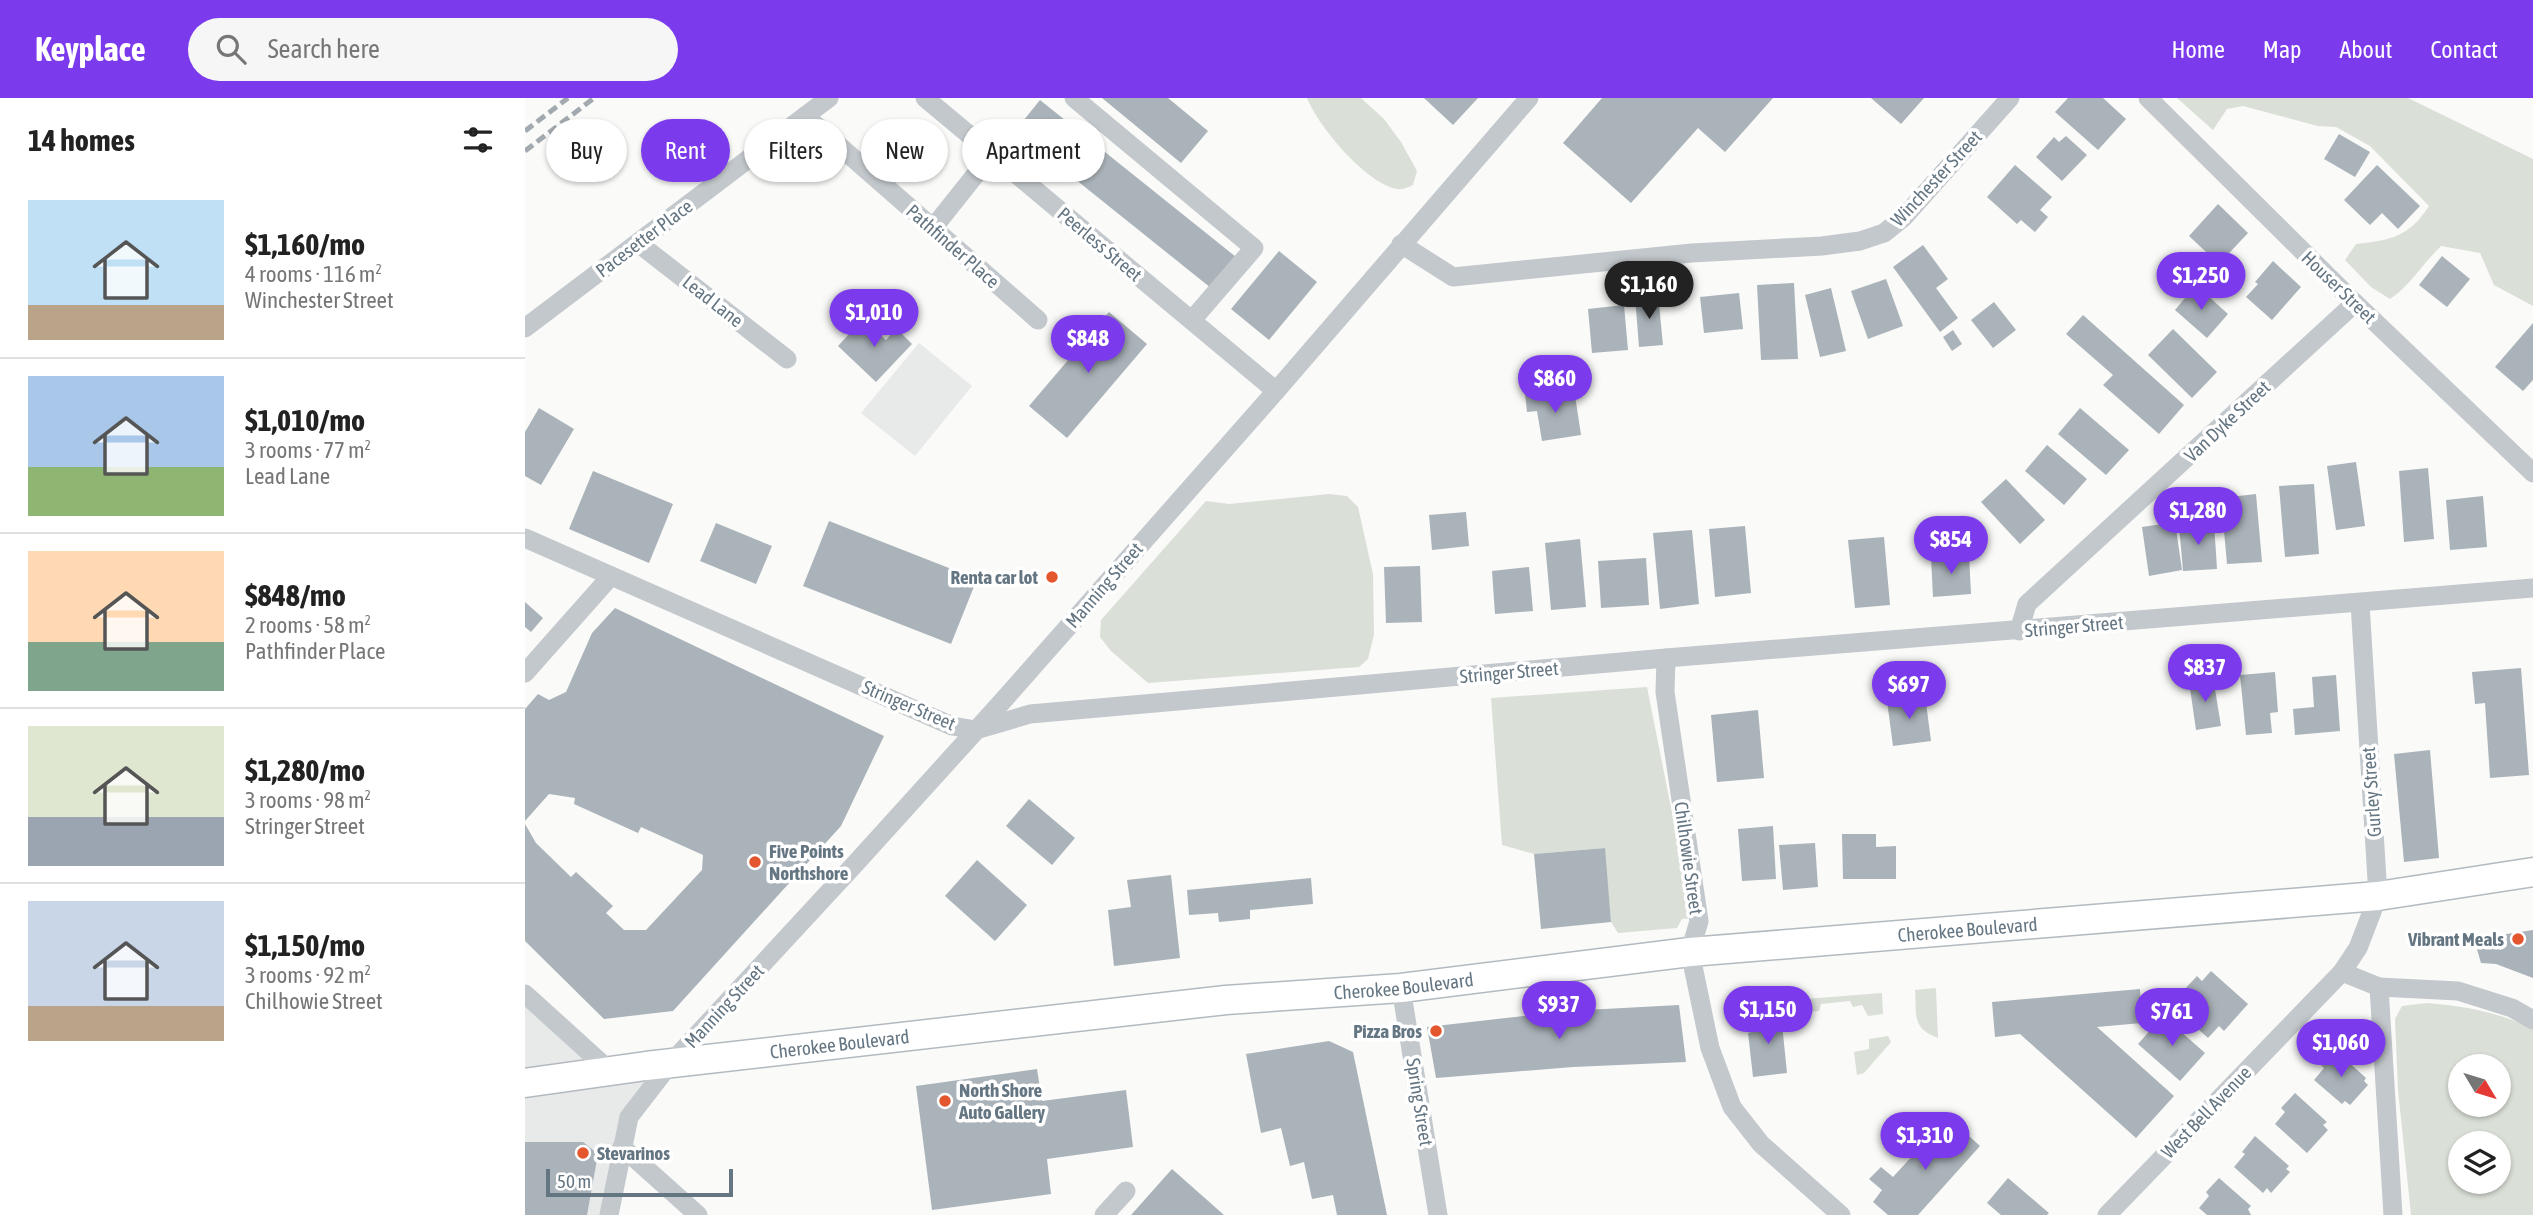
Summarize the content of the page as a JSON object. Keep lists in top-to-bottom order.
{
  "streets": {
    "main road": ["Cherokee Boulevard"],
    "street": [
      "Winchester Street",
      "Pacesetter Place",
      "Peerless Street",
      "Pathfinder Place",
      "Houser Street",
      "Lead Lane",
      "Van Dyke Street",
      "Manning Street",
      "Stringer Street",
      "Gurley Street",
      "Chilhowie Street",
      "Spring Street",
      "West Bell Avenue"
    ]
  },
  "crossings": [
    ["Winchester Street", "Manning Street"],
    ["Pacesetter Place", "Pathfinder Place"],
    ["Pacesetter Place", "Lead Lane"],
    ["Peerless Street", "Manning Street"],
    ["Houser Street", "Van Dyke Street"],
    ["Van Dyke Street", "Stringer Street"],
    ["Manning Street", "Stringer Street"],
    ["Manning Street", "Cherokee Boulevard"],
    ["Stringer Street", "Gurley Street"],
    ["Stringer Street", "Chilhowie Street"],
    ["Gurley Street", "Cherokee Boulevard"],
    ["Gurley Street", "West Bell Avenue"],
    ["Chilhowie Street", "Cherokee Boulevard"],
    ["Cherokee Boulevard", "Spring Street"]
  ],
  "places": [
    "Renta car lot",
    "Five Points Northshore",
    "Vibrant Meals",
    "Pizza Bros",
    "North Shore Auto Gallery",
    "Stevarinos"
  ],
  "scale_bar": "50 m",
  "north": "bottom right",
  "page": {
    "header": "Keyplace",
    "search": "Search here",
    "nav": [
      "Home",
      "Map",
      "About",
      "Contact"
    ],
    "heading": "14 homes",
    "chip": [
      "Buy",
      "Rent",
      "Filters",
      "New",
      "Apartment"
    ],
    "list": [
      {
        "name": "$1,160/mo",
        "note": "4 rooms · 116 m² · Winchester Street"
      },
      {
        "name": "$1,010/mo",
        "note": "3 rooms · 77 m² · Lead Lane"
      },
      {
        "name": "$848/mo",
        "note": "2 rooms · 58 m² · Pathfinder Place"
      },
      {
        "name": "$1,280/mo",
        "note": "3 rooms · 98 m² · Stringer Street"
      },
      {
        "name": "$1,150/mo",
        "note": "3 rooms · 92 m² · Chilhowie Street"
      }
    ],
    "price": [
      "$1,250",
      "$1,160",
      "$1,010",
      "$848",
      "$860",
      "$1,280",
      "$854",
      "$837",
      "$697",
      "$937",
      "$1,150",
      "$761",
      "$1,060",
      "$1,310"
    ],
    "scale": "50 m"
  }
}
